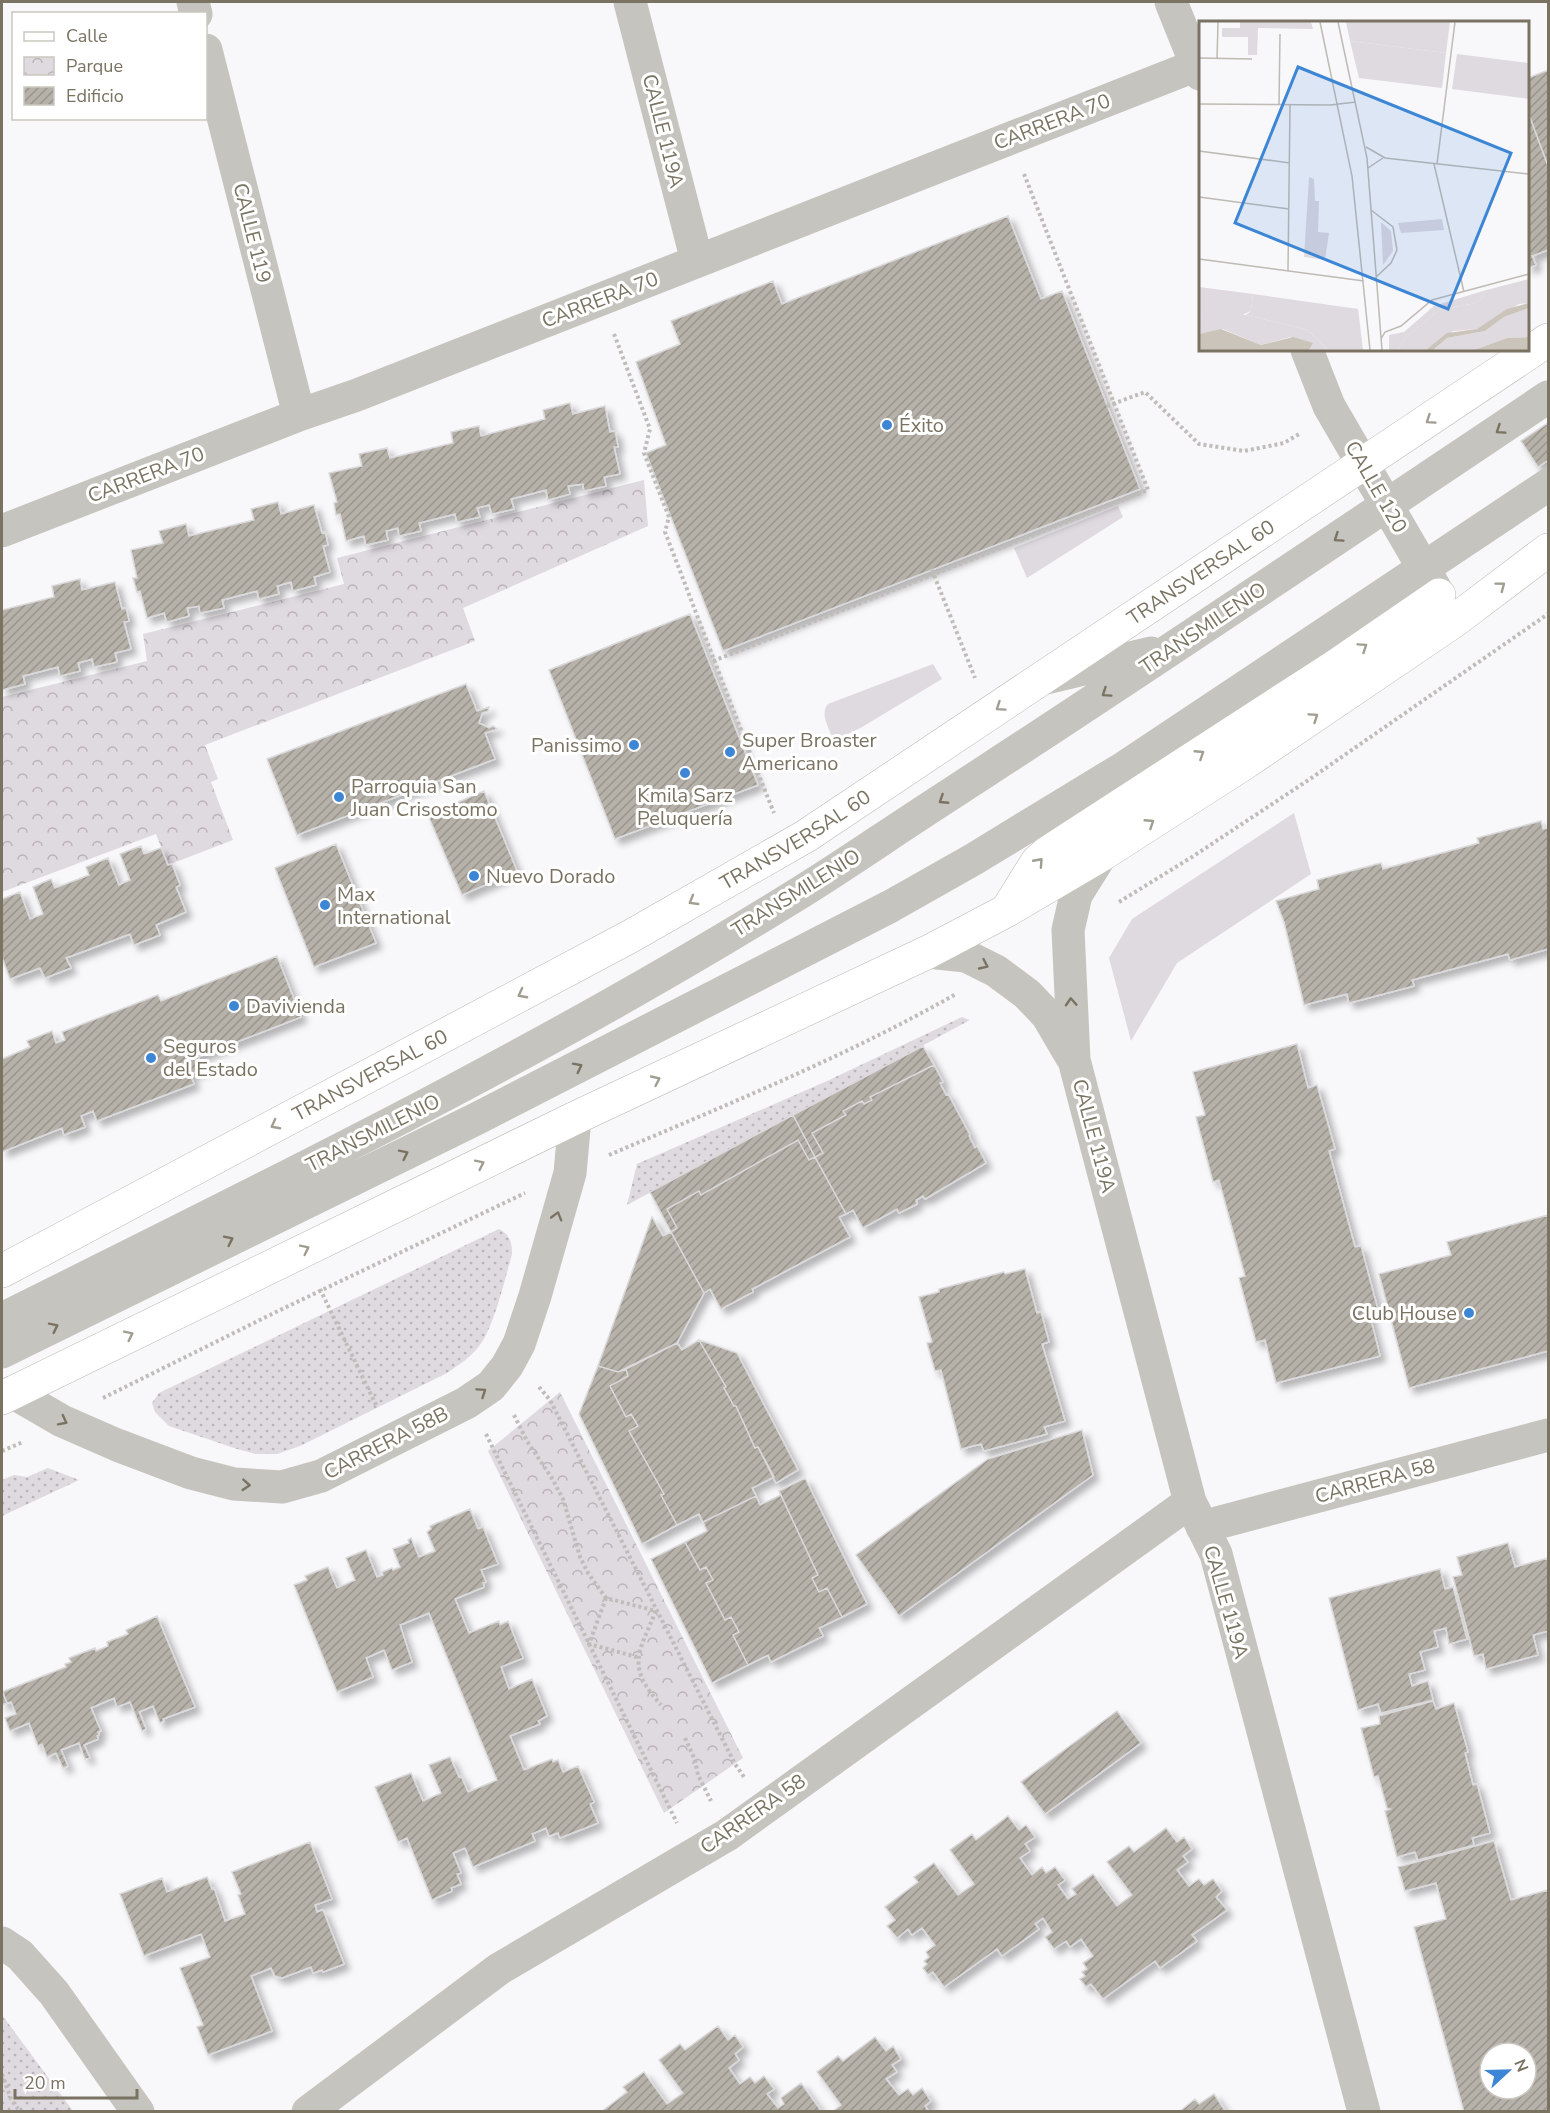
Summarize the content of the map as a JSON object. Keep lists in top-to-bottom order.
{
  "streets": {
    "main road": ["TRANSVERSAL 60"],
    "street": [
      "CARRERA 70",
      "CALLE 119A",
      "CALLE 119",
      "CALLE 120",
      "TRANSMILENIO",
      "CARRERA 58B",
      "CARRERA 58"
    ]
  },
  "crossings": [
    ["CARRERA 70", "CALLE 119A"],
    ["CARRERA 70", "CALLE 119"],
    ["CALLE 119A", "CARRERA 58"],
    ["CALLE 120", "TRANSVERSAL 60"],
    ["CALLE 120", "TRANSMILENIO"]
  ],
  "places": [
    "Éxito",
    "Panissimo",
    "Super Broaster Americano",
    "Kmila Sarz Peluquería",
    "Parroquia San Juan Crisostomo",
    "Nuevo Dorado",
    "Max International",
    "Davivienda",
    "Seguros del Estado",
    "Club House"
  ],
  "legend": ["Calle", "Parque", "Edificio"],
  "scale_bar": "20 m",
  "north": "right"
}
